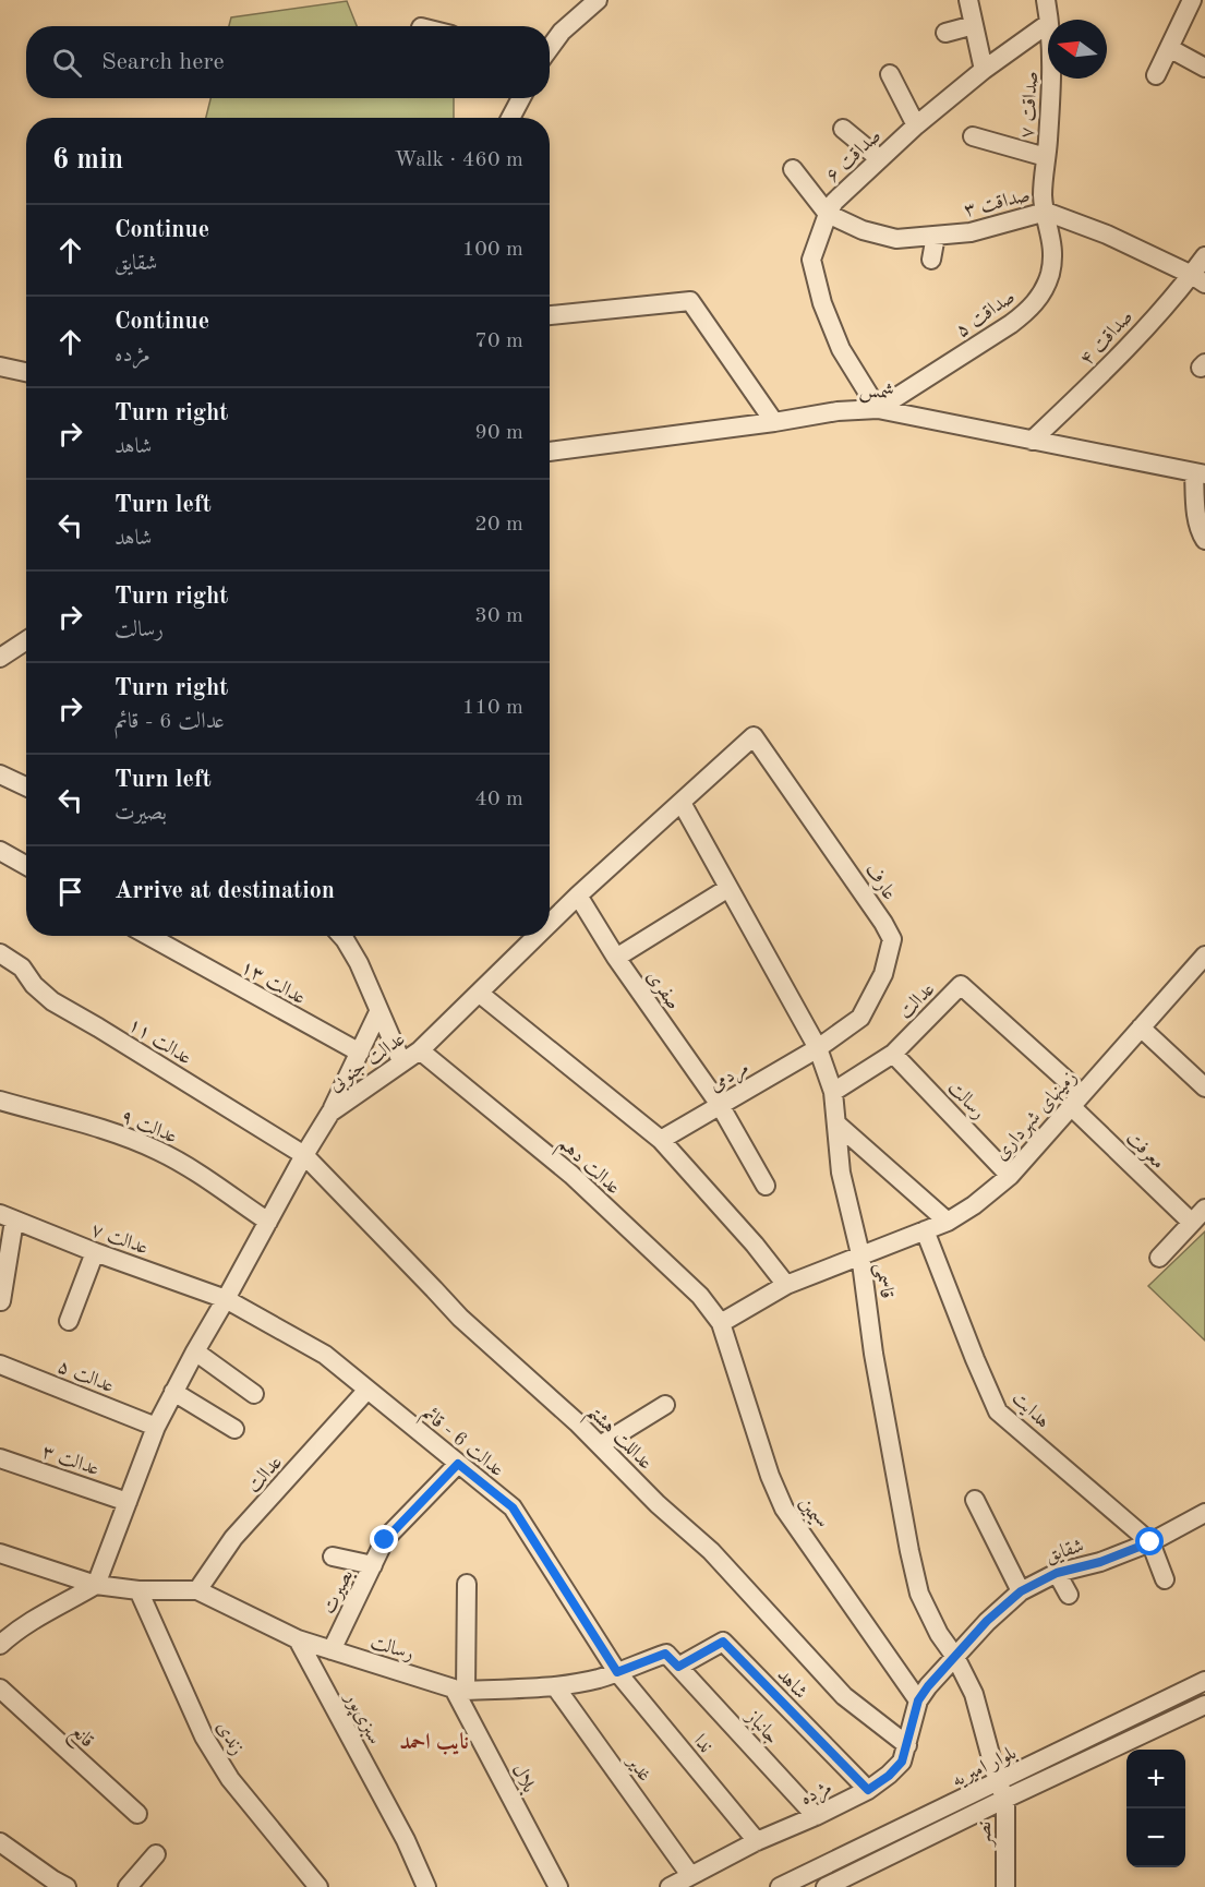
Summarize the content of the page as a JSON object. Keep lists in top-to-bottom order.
{
  "streets": {
    "street": [
      "صداقت ۷",
      "صداقت ۶",
      "صداقت ۳",
      "صداقت ۵",
      "صداقت ۴",
      "شمس",
      "عارف",
      "عدالت ۱۳",
      "صفری",
      "عدالت",
      "عدالت ۱۱",
      "عدالت جنوبی",
      "مردمی",
      "رسالت",
      "زمینهای شهرداری",
      "عدالت ۹",
      "معرفت",
      "عدالت دهم",
      "عدالت ۷",
      "قاسمی",
      "عدالت ۵",
      "هدایت",
      "عداللت هشتم",
      "عدالت 6 - قائم",
      "عدالت ۳",
      "سیمین",
      "شقایق",
      "بصیرت",
      "شاهد",
      "سبزی‌پور",
      "جانباز",
      "قانع",
      "زندی",
      "ندا",
      "بلوار امیریه",
      "غدیر",
      "بلال",
      "مژده",
      "نصر"
    ]
  },
  "crossings": [
    ["صداقت ۷", "صداقت ۳"],
    ["صداقت ۷", "صداقت ۵"],
    ["صداقت ۶", "صداقت ۳"],
    ["صداقت ۶", "صداقت ۵"],
    ["صداقت ۶", "شمس"],
    ["صداقت ۳", "صداقت ۵"],
    ["صداقت ۳", "صداقت ۴"],
    ["صداقت ۵", "شمس"],
    ["صداقت ۴", "شمس"],
    ["عارف", "عدالت جنوبی"],
    ["عارف", "مردمی"],
    ["عارف", "قاسمی"],
    ["صفری", "عدالت جنوبی"],
    ["صفری", "مردمی"],
    ["عدالت", "رسالت"],
    ["عدالت", "زمینهای شهرداری"],
    ["عدالت", "معرفت"],
    ["عدالت", "قاسمی"],
    ["عدالت", "عدالت 6 - قائم"],
    ["عدالت ۱۱", "عدالت جنوبی"],
    ["عدالت ۱۱", "عداللت هشتم"],
    ["عدالت جنوبی", "رسالت"],
    ["عدالت جنوبی", "عدالت ۹"],
    ["عدالت جنوبی", "عدالت دهم"],
    ["عدالت جنوبی", "عدالت ۷"],
    ["عدالت جنوبی", "قاسمی"],
    ["عدالت جنوبی", "عدالت ۵"],
    ["عدالت جنوبی", "عداللت هشتم"],
    ["عدالت جنوبی", "عدالت 6 - قائم"],
    ["عدالت جنوبی", "عدالت ۳"],
    ["مردمی", "قاسمی"],
    ["رسالت", "زمینهای شهرداری"],
    ["رسالت", "عدالت 6 - قائم"],
    ["رسالت", "بصیرت"],
    ["رسالت", "شاهد"],
    ["رسالت", "سبزی‌پور"],
    ["رسالت", "جانباز"],
    ["رسالت", "زندی"],
    ["رسالت", "ندا"],
    ["رسالت", "غدیر"],
    ["رسالت", "بلال"],
    ["زمینهای شهرداری", "معرفت"],
    ["زمینهای شهرداری", "عدالت دهم"],
    ["زمینهای شهرداری", "قاسمی"],
    ["زمینهای شهرداری", "هدایت"],
    ["زمینهای شهرداری", "سیمین"],
    ["عدالت دهم", "سیمین"],
    ["عدالت ۷", "عدالت 6 - قائم"],
    ["قاسمی", "شقایق"],
    ["قاسمی", "بلوار امیریه"],
    ["قاسمی", "مژده"],
    ["قاسمی", "نصر"],
    ["هدایت", "شقایق"],
    ["عداللت هشتم", "مژده"],
    ["عدالت 6 - قائم", "بصیرت"],
    ["عدالت 6 - قائم", "ندا"],
    ["سیمین", "مژده"],
    ["شقایق", "مژده"],
    ["شاهد", "جانباز"],
    ["شاهد", "مژده"],
    ["جانباز", "مژده"],
    ["ندا", "مژده"],
    ["بلوار امیریه", "نصر"],
    ["غدیر", "مژده"]
  ],
  "districts": ["نایب احمد"],
  "north": "left",
  "page": {
    "search": "Search here",
    "heading": ["6 min", "Walk · 460 m"],
    "list": [
      ["Continue", "شقایق", "100 m"],
      ["Continue", "مژده", "70 m"],
      ["Turn right", "شاهد", "90 m"],
      ["Turn left", "شاهد", "20 m"],
      ["Turn right", "رسالت", "30 m"],
      ["Turn right", "عدالت 6 - قائم", "110 m"],
      ["Turn left", "بصیرت", "40 m"],
      "Arrive at destination"
    ],
    "map_buttons": ["+", "−"]
  }
}
